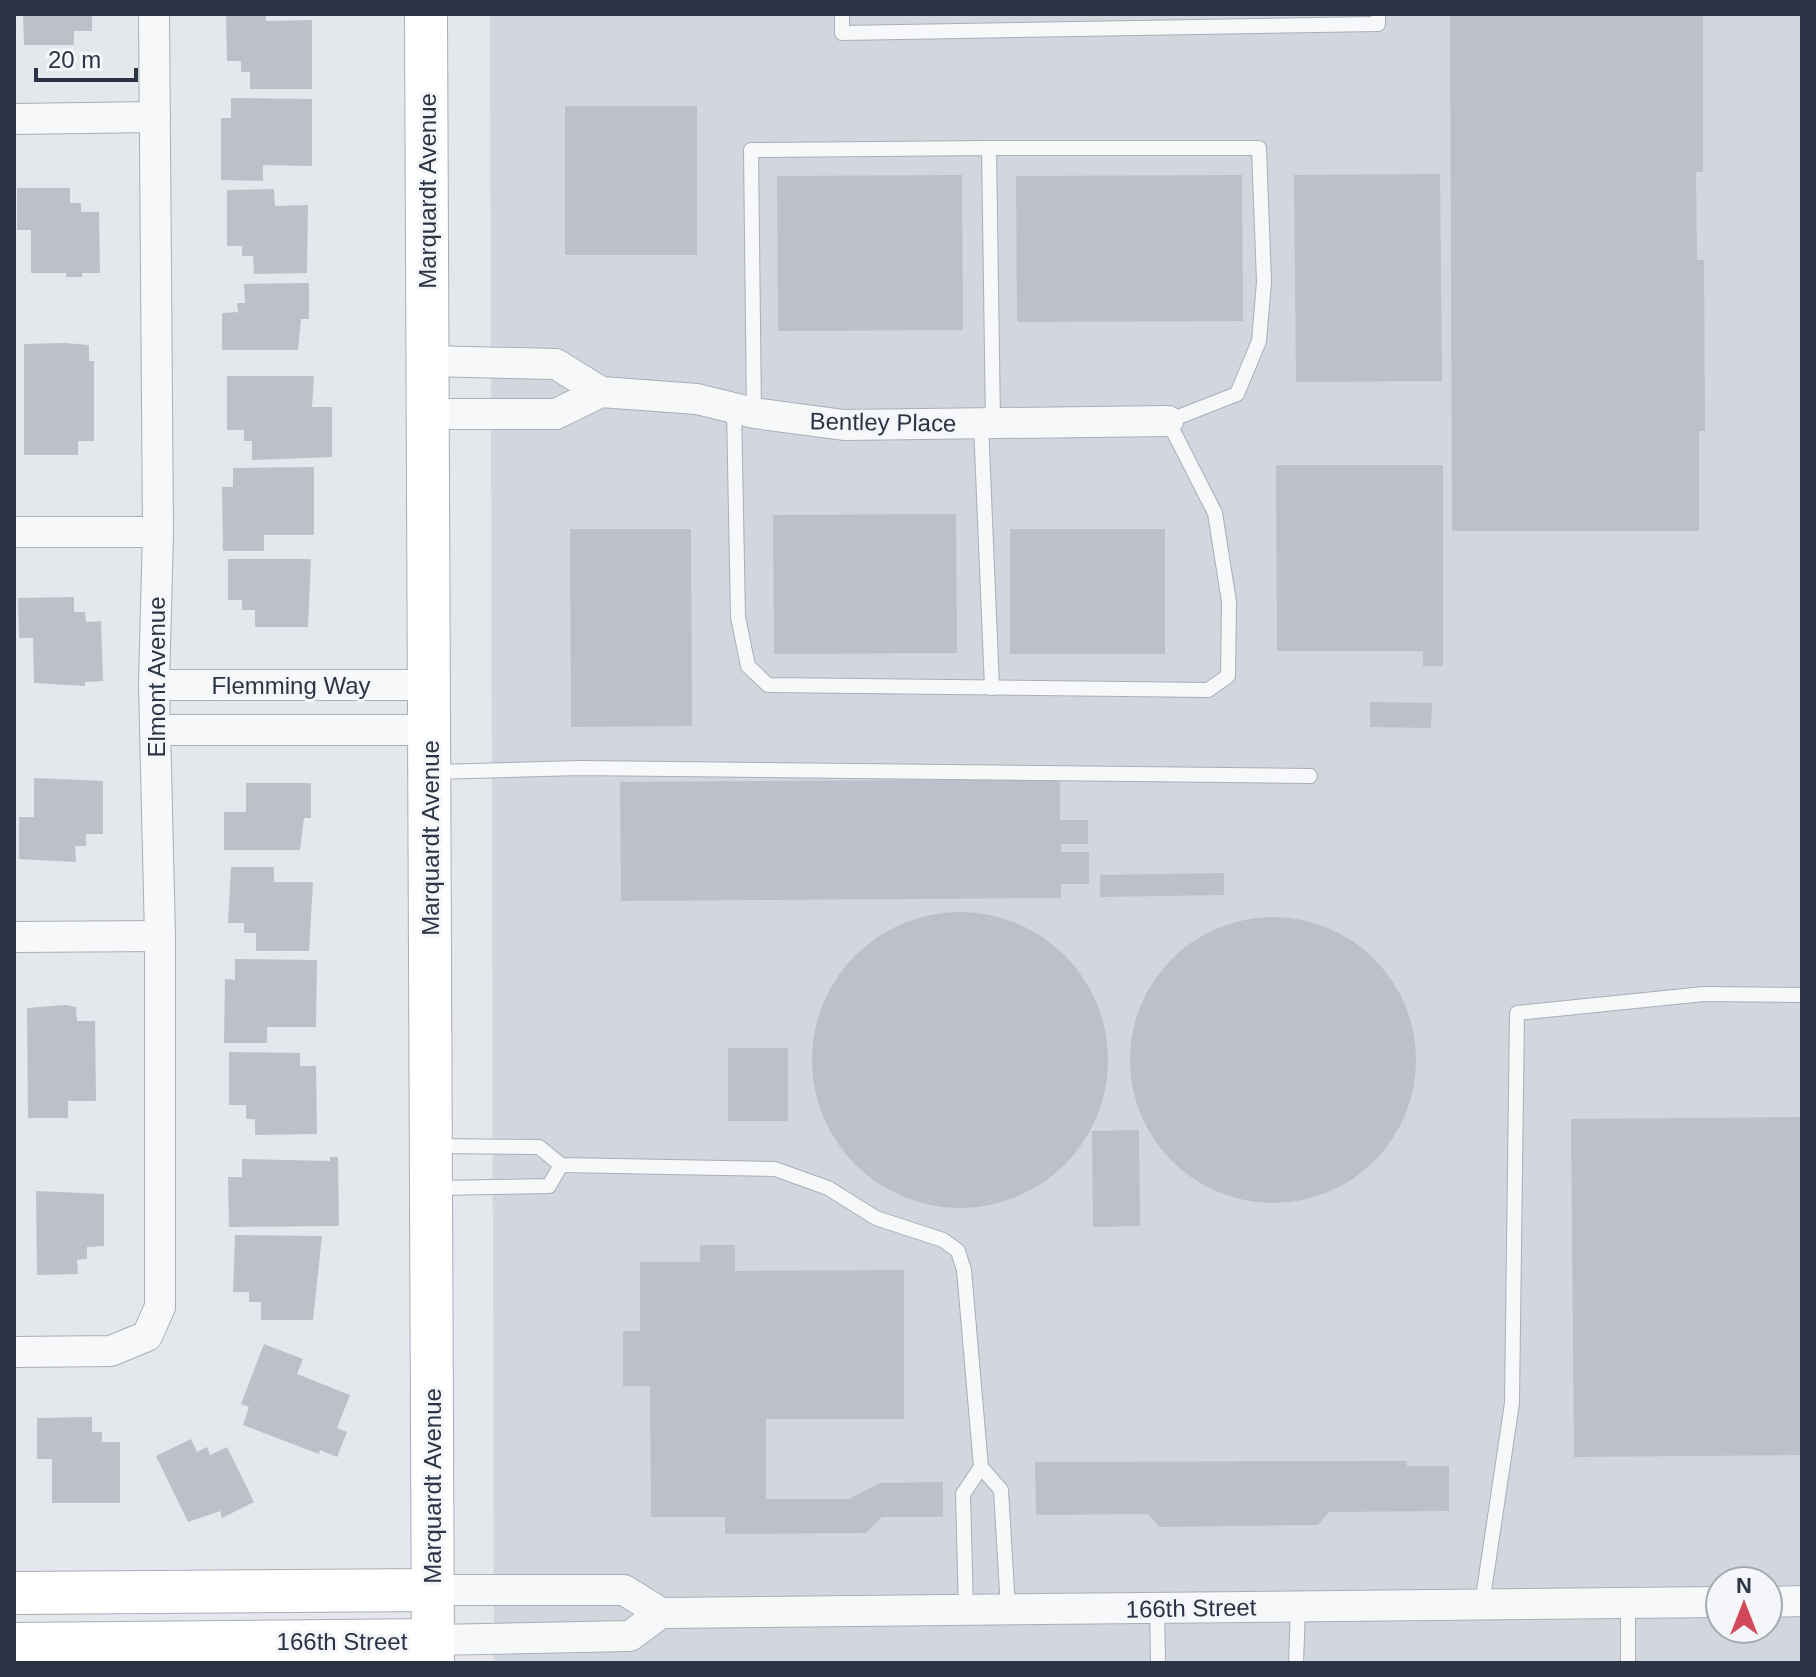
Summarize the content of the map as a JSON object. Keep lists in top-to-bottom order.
{
  "streets": {
    "main road": ["Marquardt Avenue", "166th Street"],
    "street": ["Bentley Place", "Elmont Avenue", "Flemming Way"]
  },
  "crossings": [
    ["Marquardt Avenue", "Bentley Place"],
    ["Marquardt Avenue", "Flemming Way"],
    ["Marquardt Avenue", "166th Street"],
    ["Elmont Avenue", "Flemming Way"]
  ],
  "scale_bar": "20 m",
  "north": "top"
}
